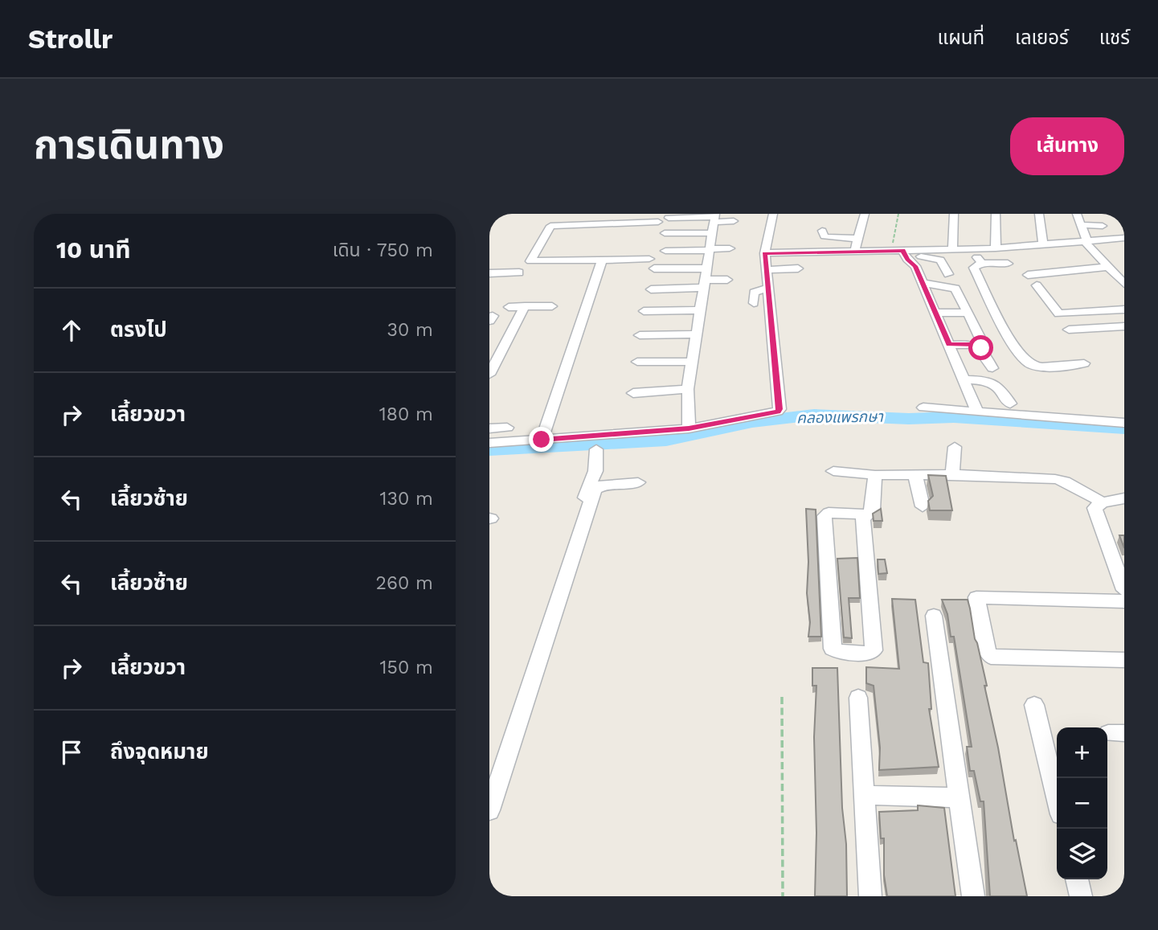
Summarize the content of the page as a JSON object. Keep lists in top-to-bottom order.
{
  "water": ["คลองแพรกษา"],
  "page": {
    "header": "Strollr",
    "nav": ["แผนที่", "เลเยอร์", "แชร์"],
    "title": "การเดินทาง",
    "buttons": "เส้นทาง",
    "heading": ["10 นาที", "เดิน · 750 m"],
    "list": [
      ["ตรงไป", "30 m"],
      ["เลี้ยวขวา", "180 m"],
      ["เลี้ยวซ้าย", "130 m"],
      ["เลี้ยวซ้าย", "260 m"],
      ["เลี้ยวขวา", "150 m"],
      "ถึงจุดหมาย"
    ],
    "map_buttons": ["+", "−"]
  }
}
